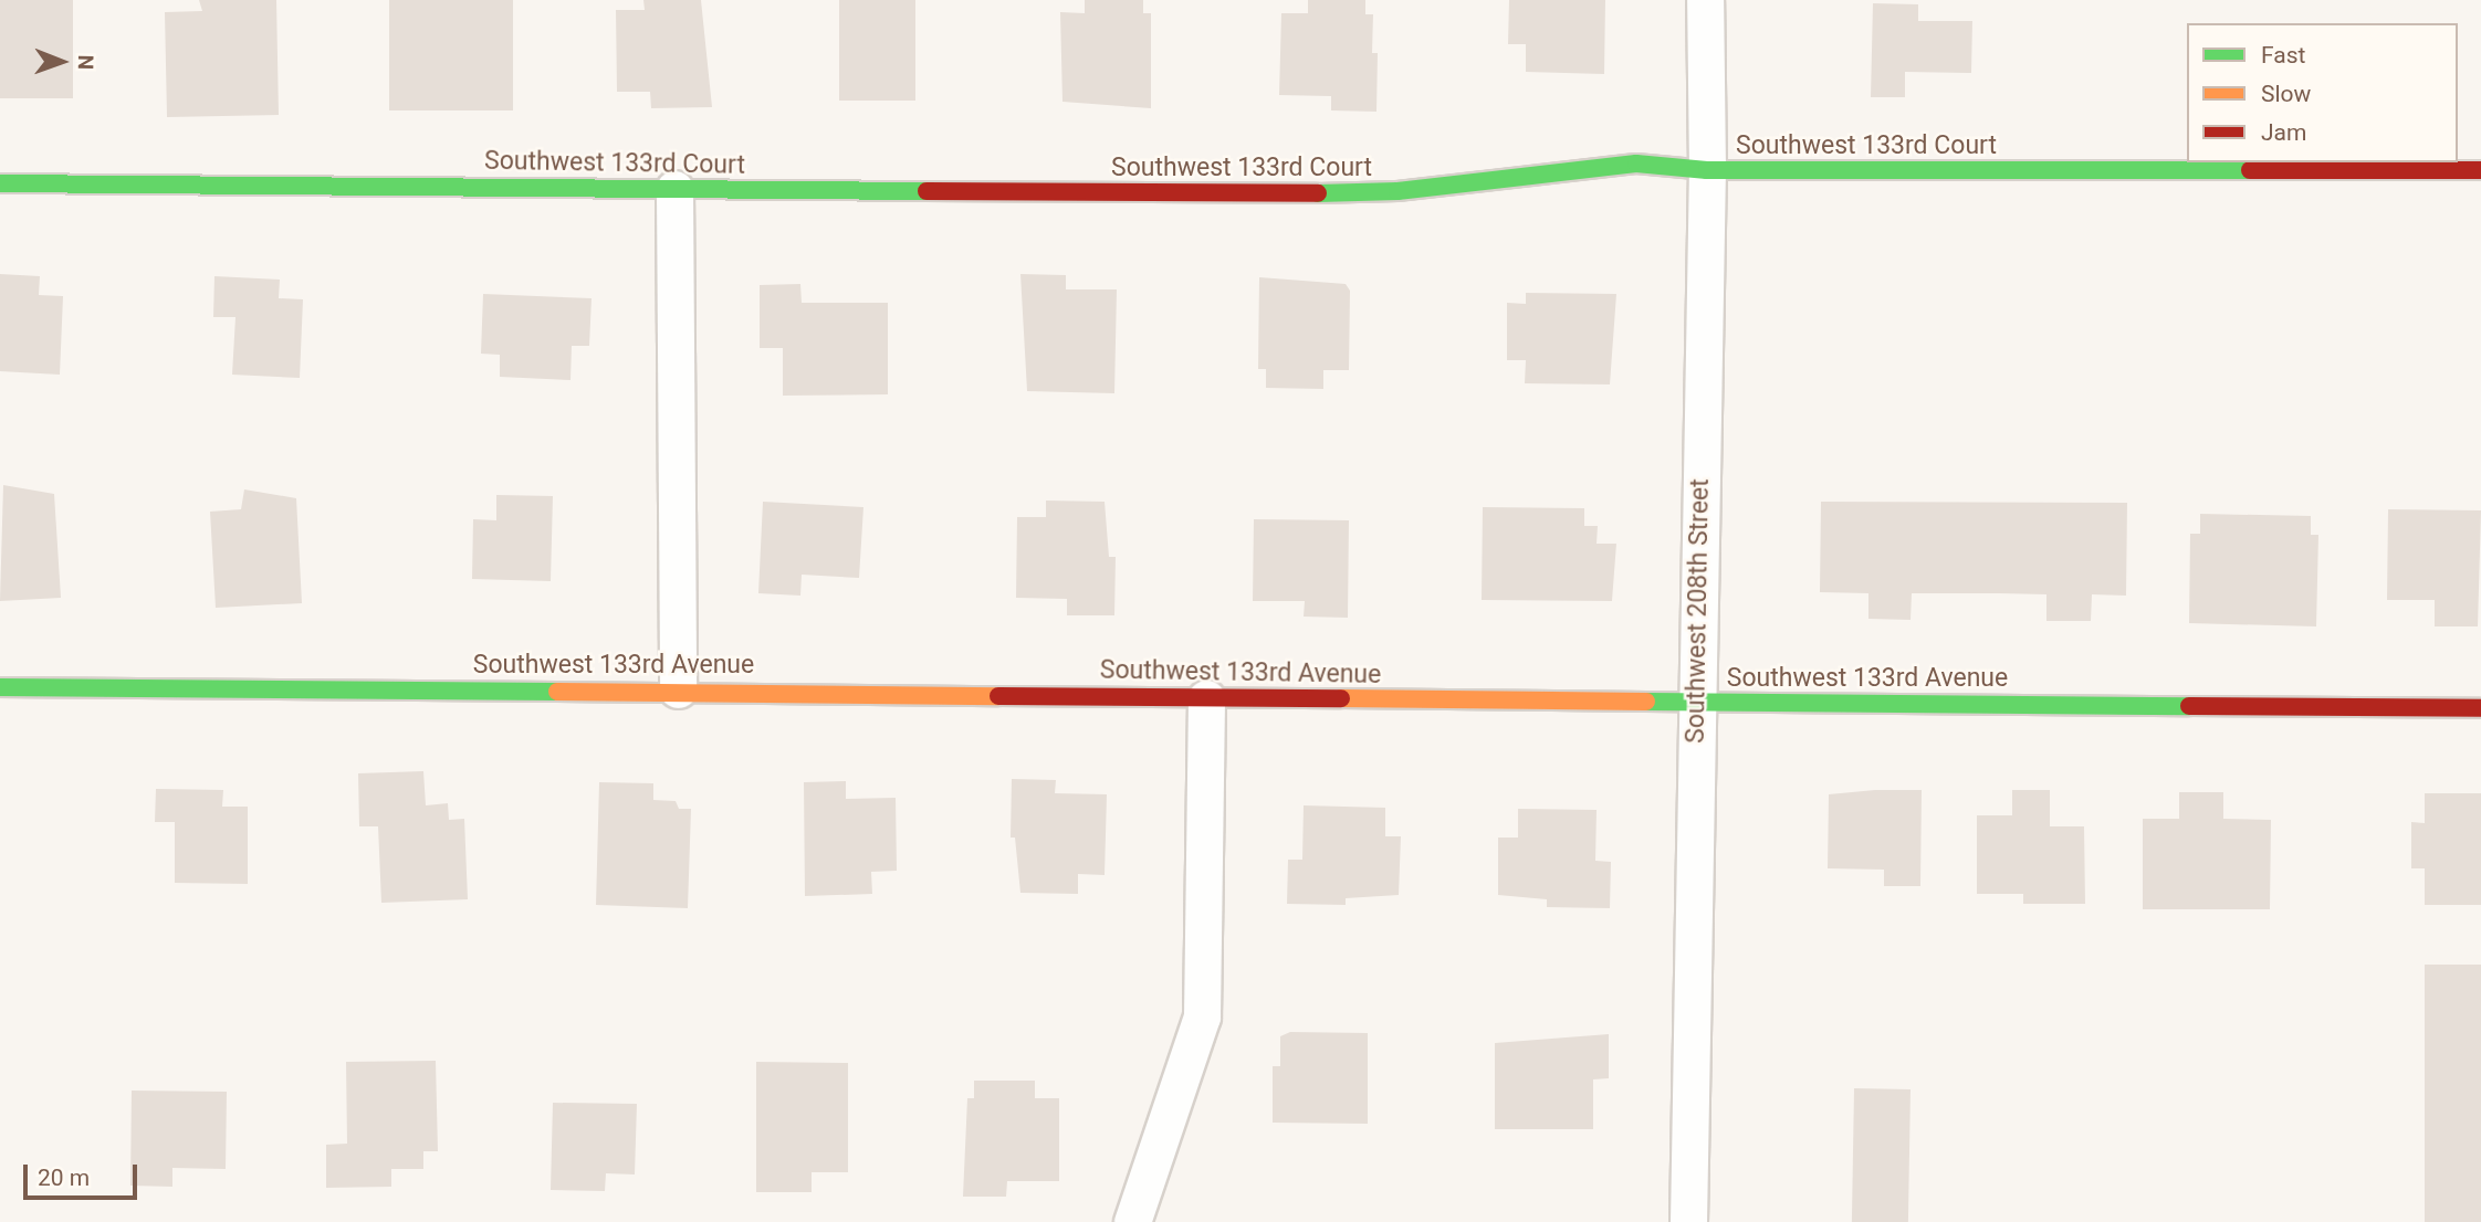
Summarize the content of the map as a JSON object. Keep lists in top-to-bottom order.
{
  "streets": {
    "street": ["Southwest 133rd Court", "Southwest 208th Street", "Southwest 133rd Avenue"]
  },
  "crossings": [
    ["Southwest 133rd Court", "Southwest 208th Street"],
    ["Southwest 208th Street", "Southwest 133rd Avenue"]
  ],
  "legend": ["Fast", "Slow", "Jam"],
  "scale_bar": "20 m",
  "north": "right"
}
